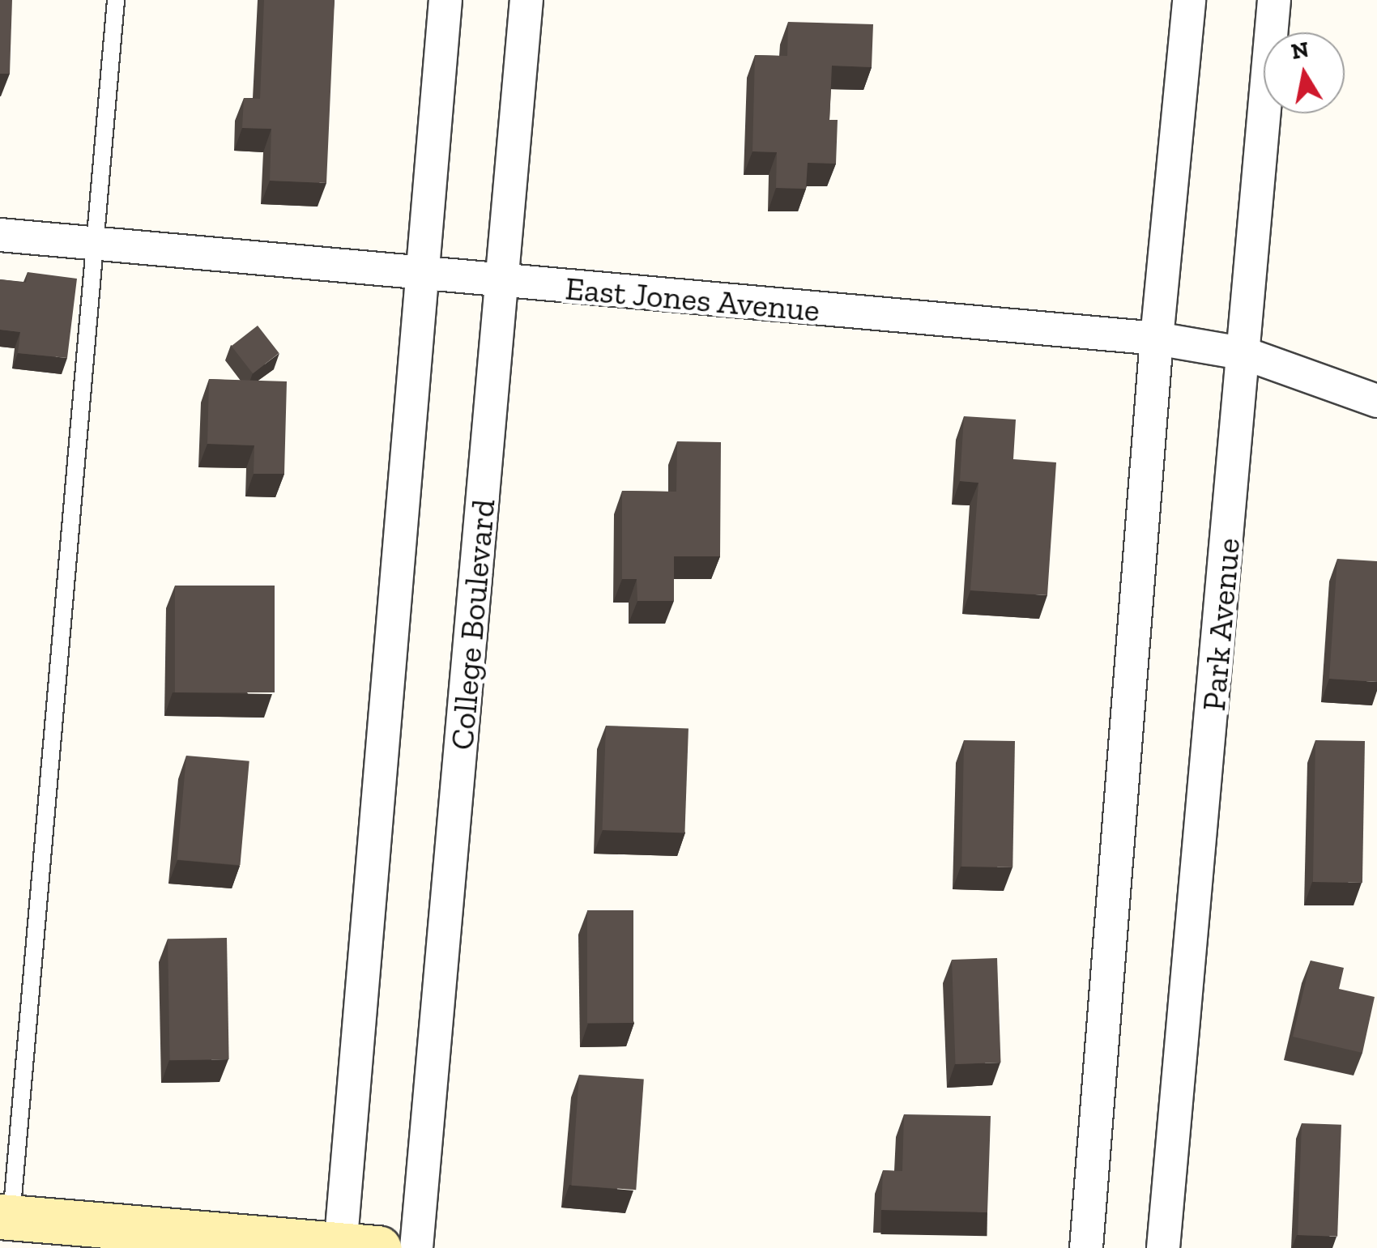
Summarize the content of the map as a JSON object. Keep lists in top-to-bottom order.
{
  "streets": {
    "street": ["East Jones Avenue", "College Boulevard", "Park Avenue"]
  },
  "crossings": [
    ["East Jones Avenue", "College Boulevard"],
    ["East Jones Avenue", "Park Avenue"]
  ],
  "north": "top"
}
